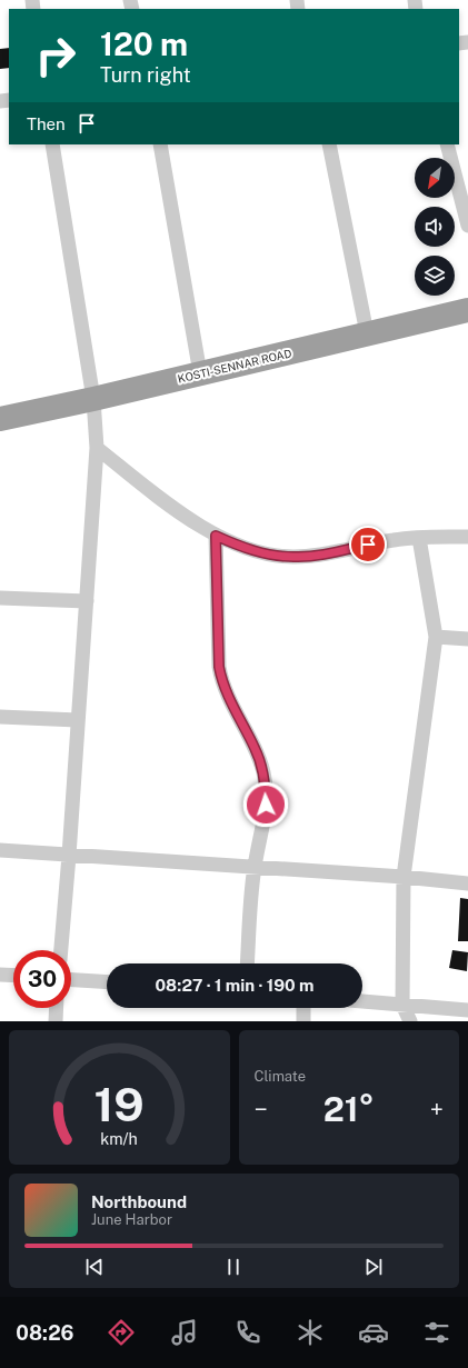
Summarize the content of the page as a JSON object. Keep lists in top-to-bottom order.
{
  "streets": {
    "highway": ["KOSTI-SENNAR ROAD"]
  },
  "north": "bottom left",
  "page": {
    "turn": ["120 m", "Turn right"],
    "then": "Then",
    "limit": "30",
    "trip": "08:27 · 1 min · 190 m",
    "tile": "Climate",
    "heat": ["−", "21°", "+"],
    "song": ["Northbound", "June Harbor"],
    "tabs": "08:26",
    "gauge": ["19", "km/h"]
  }
}
